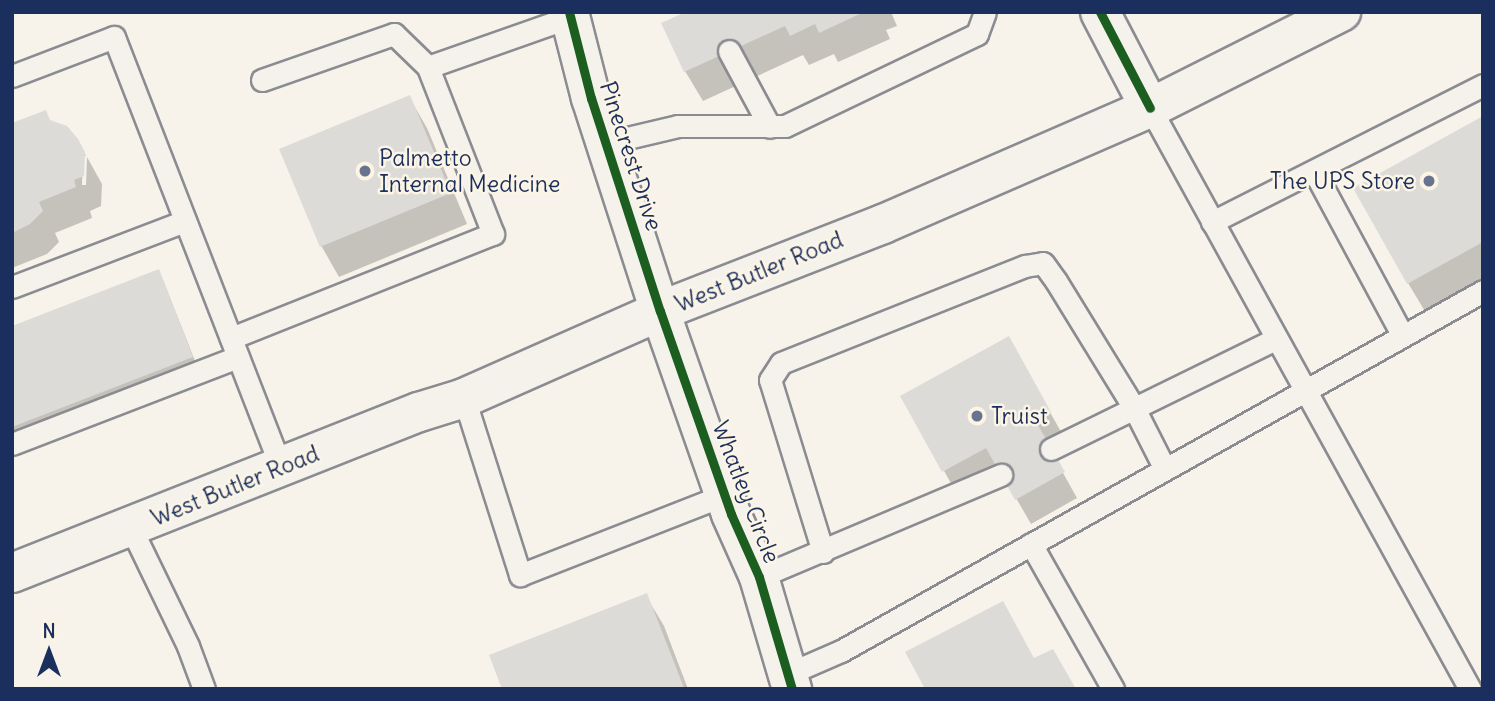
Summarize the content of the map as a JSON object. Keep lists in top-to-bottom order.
{
  "streets": {
    "main road": ["Pinecrest Drive", "West Butler Road", "Whatley Circle"]
  },
  "crossings": [
    ["Pinecrest Drive", "West Butler Road"],
    ["Pinecrest Drive", "Whatley Circle"],
    ["West Butler Road", "Whatley Circle"]
  ],
  "places": ["Palmetto Internal Medicine", "The UPS Store", "Truist"],
  "north": "top"
}
